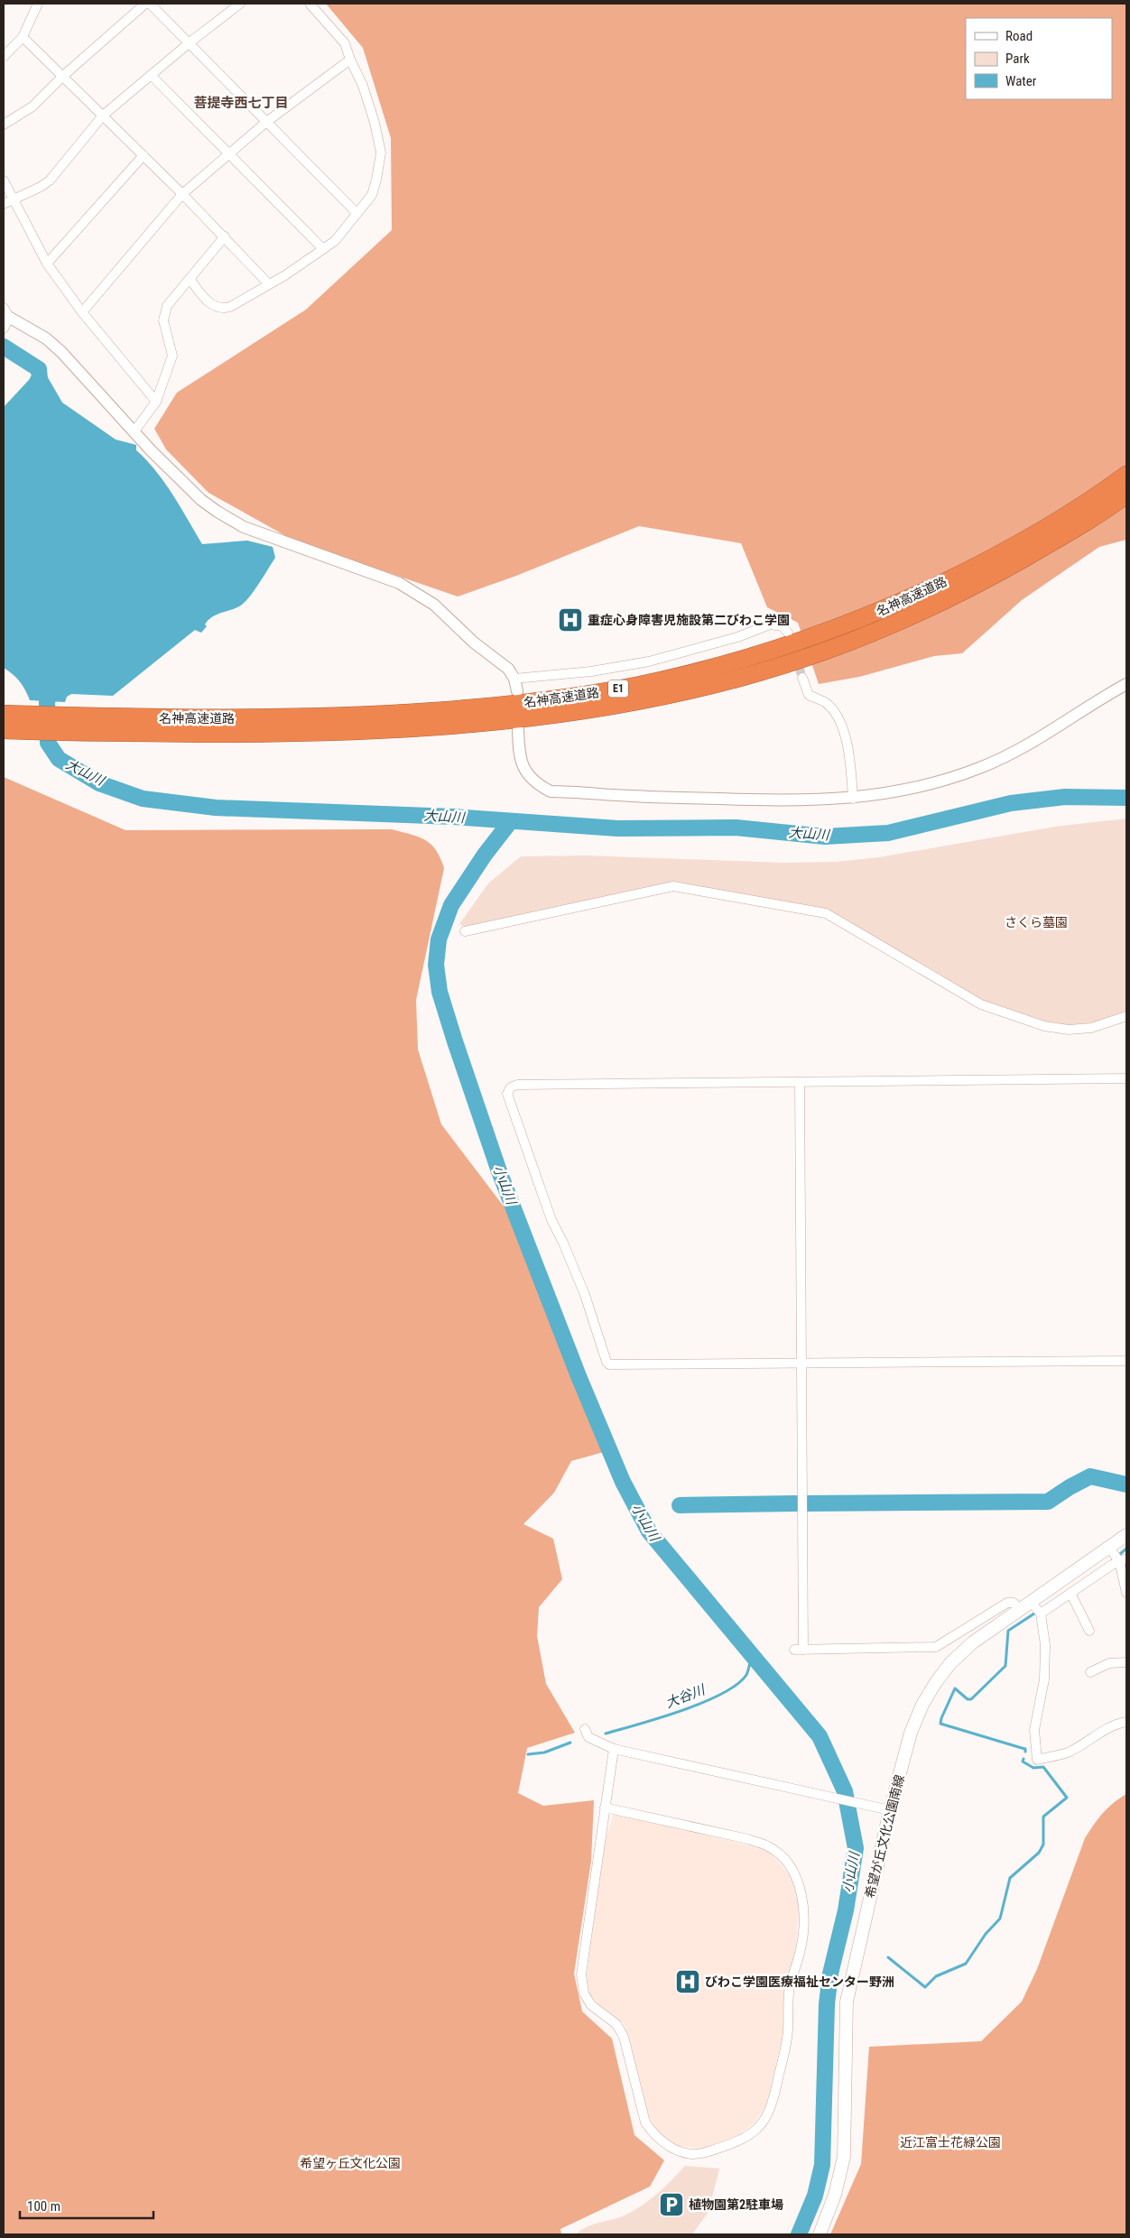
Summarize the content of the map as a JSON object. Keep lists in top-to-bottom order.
{
  "streets": {
    "highway": ["名神高速道路", "E1"],
    "main road": ["希望が丘文化公園南線"]
  },
  "districts": ["菩提寺西七丁目"],
  "water": ["大山川", "小山川", "大谷川"],
  "parks": ["さくら墓園", "近江富士花緑公園", "希望ヶ丘文化公園"],
  "places": {
    "hospital": ["重症心身障害児施設第二びわこ学園", "びわこ学園医療福祉センター野洲"],
    "parking": ["植物園第2駐車場"]
  },
  "legend": ["Road", "Park", "Water"],
  "scale_bar": "100 m"
}
